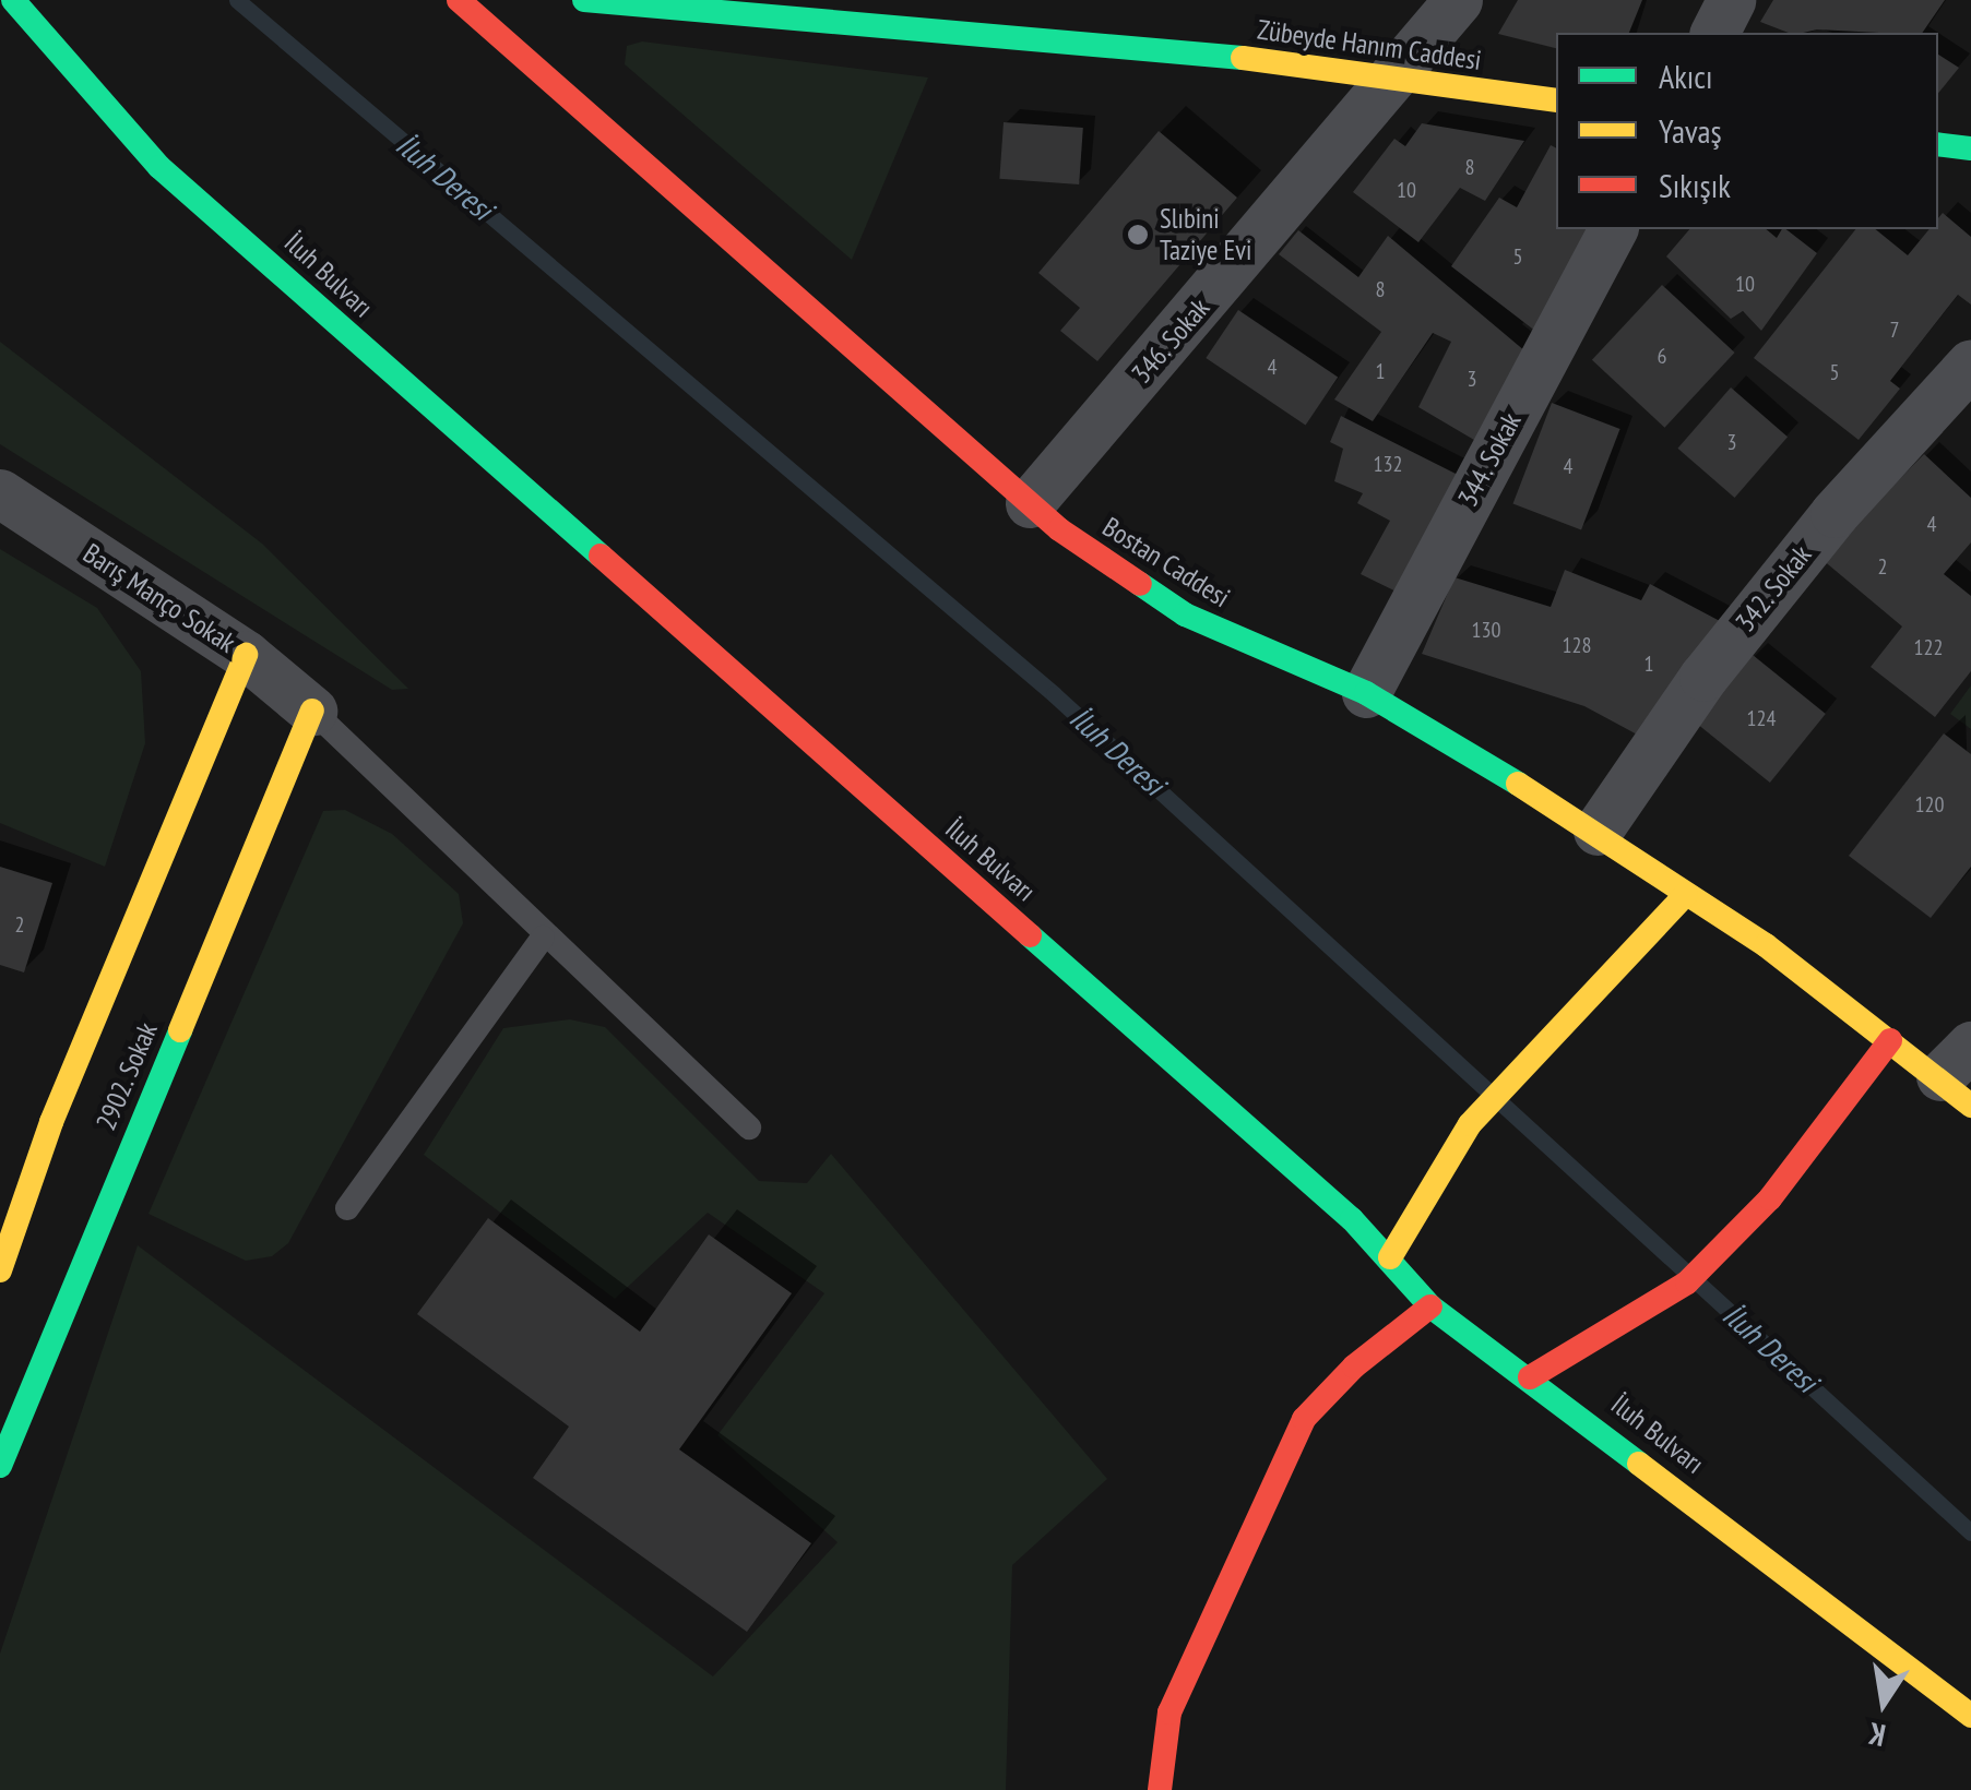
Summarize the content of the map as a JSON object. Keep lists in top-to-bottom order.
{
  "streets": {
    "street": [
      "Zübeyde Hanım Caddesi",
      "İluh Bulvarı",
      "346. Sokak",
      "344. Sokak",
      "Bostan Caddesi",
      "342. Sokak",
      "Barış Manço Sokak",
      "2902. Sokak"
    ]
  },
  "crossings": [
    ["Zübeyde Hanım Caddesi", "346. Sokak"],
    ["346. Sokak", "Bostan Caddesi"],
    ["344. Sokak", "Bostan Caddesi"],
    ["Bostan Caddesi", "342. Sokak"],
    ["Barış Manço Sokak", "2902. Sokak"]
  ],
  "water": ["İluh Deresi"],
  "places": ["Slıbini Taziye Evi"],
  "house_numbers": [
    "8",
    "10",
    "5",
    "10",
    "8",
    "7",
    "6",
    "4",
    "1",
    "5",
    "3",
    "3",
    "132",
    "4",
    "4",
    "2",
    "130",
    "128",
    "122",
    "1",
    "124",
    "120",
    "2"
  ],
  "legend": ["Akıcı", "Yavaş", "Sıkışık"],
  "north": "bottom"
}
